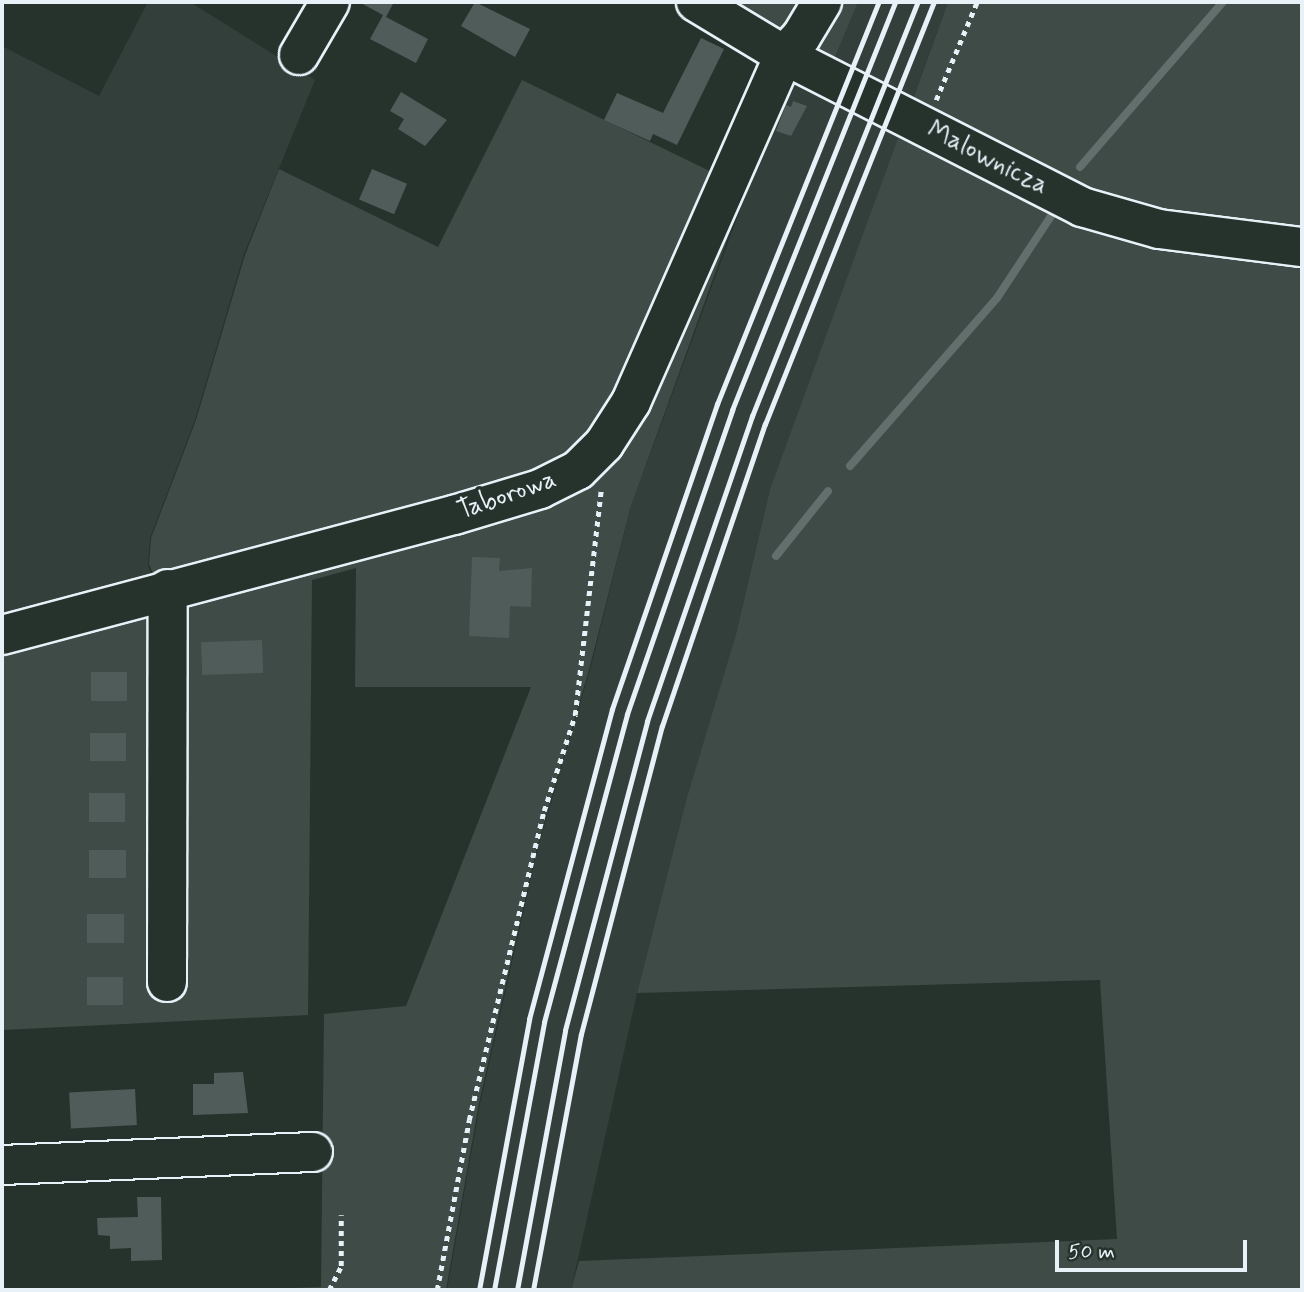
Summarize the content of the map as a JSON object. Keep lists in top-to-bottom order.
{
  "streets": {
    "street": ["Malownicza", "Taborowa"]
  },
  "crossings": [
    ["Malownicza", "Taborowa"]
  ],
  "scale_bar": "50 m"
}
